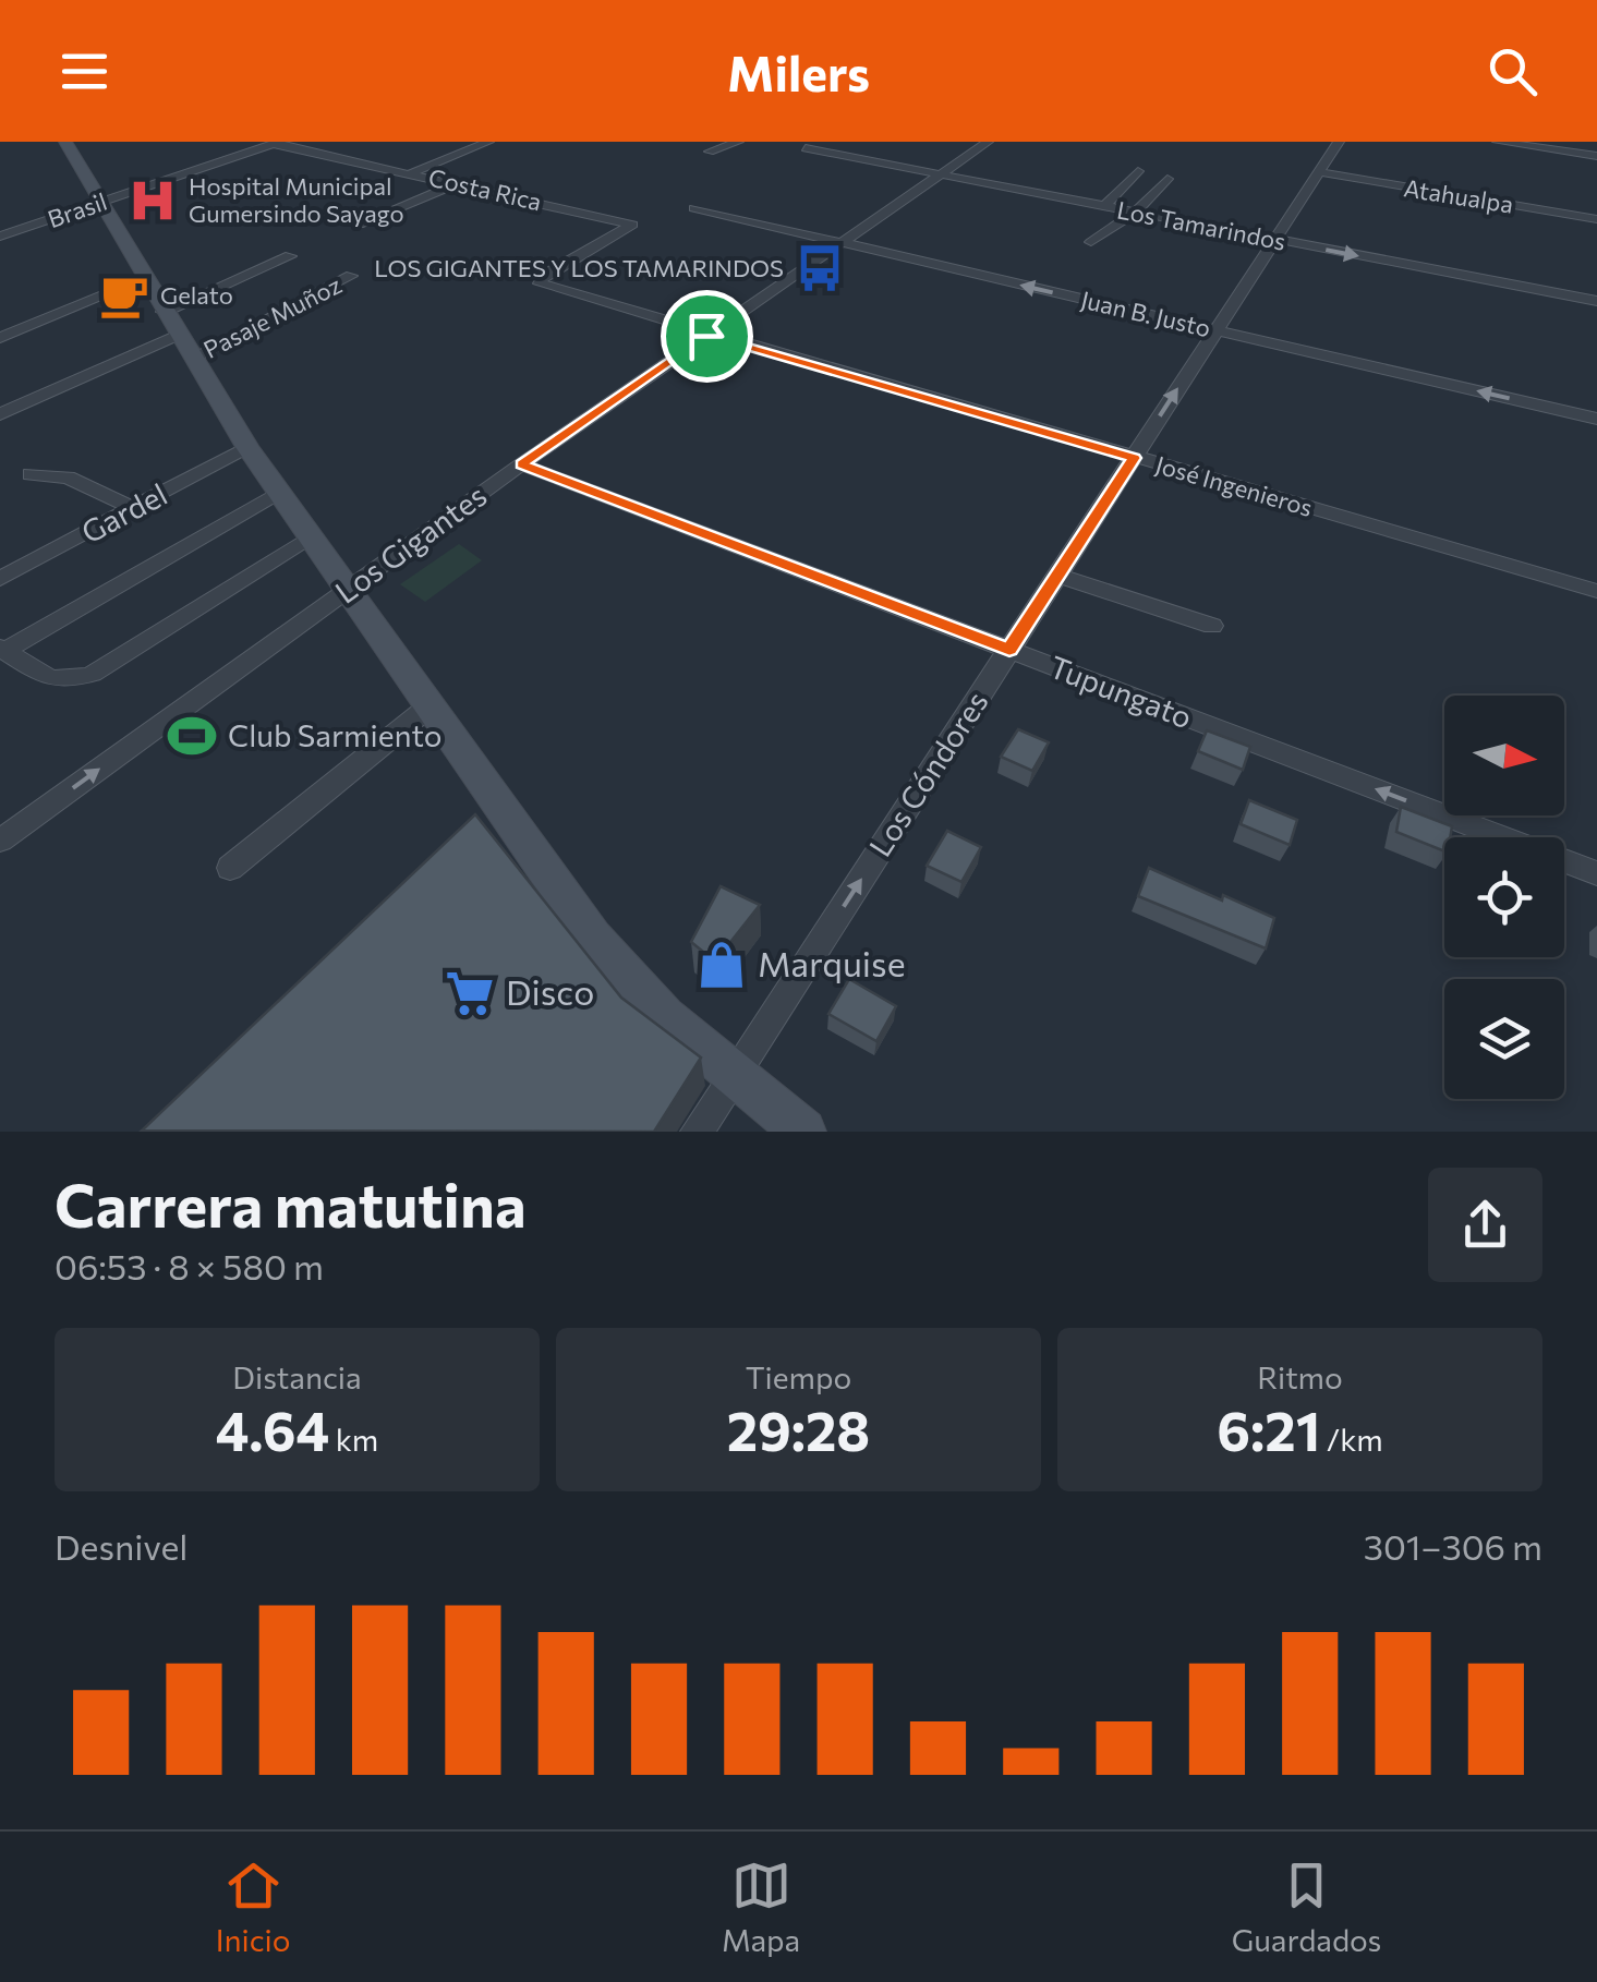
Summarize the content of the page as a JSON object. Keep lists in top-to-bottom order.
{
  "streets": {
    "street": [
      "Costa Rica",
      "Atahualpa",
      "Brasil",
      "Los Tamarindos",
      "Juan B. Justo",
      "Pasaje Muñoz",
      "José Ingenieros",
      "Gardel",
      "Los Gigantes",
      "Tupungato",
      "Los Cóndores"
    ]
  },
  "crossings": [
    ["Costa Rica", "Brasil"],
    ["Costa Rica", "José Ingenieros"],
    ["Atahualpa", "Los Cóndores"],
    ["Los Tamarindos", "Los Gigantes"],
    ["Los Tamarindos", "Los Cóndores"],
    ["Juan B. Justo", "Los Gigantes"],
    ["Juan B. Justo", "Los Cóndores"],
    ["José Ingenieros", "Los Gigantes"],
    ["José Ingenieros", "Los Cóndores"],
    ["Los Gigantes", "Tupungato"],
    ["Tupungato", "Los Cóndores"]
  ],
  "one_way": ["Juan B. Justo", "Tupungato", "Los Cóndores"],
  "places": {
    "hospital": ["Hospital Municipal Gumersindo Sayago"],
    "bus stop": ["LOS GIGANTES Y LOS TAMARINDOS"],
    "cafe": ["Gelato"],
    "sports": ["Club Sarmiento"],
    "shop": ["Marquise"],
    "supermarket": ["Disco"]
  },
  "north": "right",
  "page": {
    "header": "Milers",
    "heading": ["Carrera matutina", "06:53 · 8 × 580 m"],
    "stats": [
      ["Distancia", "4.64 km"],
      ["Tiempo", "29:28"],
      ["Ritmo", "6:21 /km"]
    ],
    "chart": ["Desnivel", "301–306 m"],
    "tabs": ["Inicio", "Mapa", "Guardados"]
  }
}
